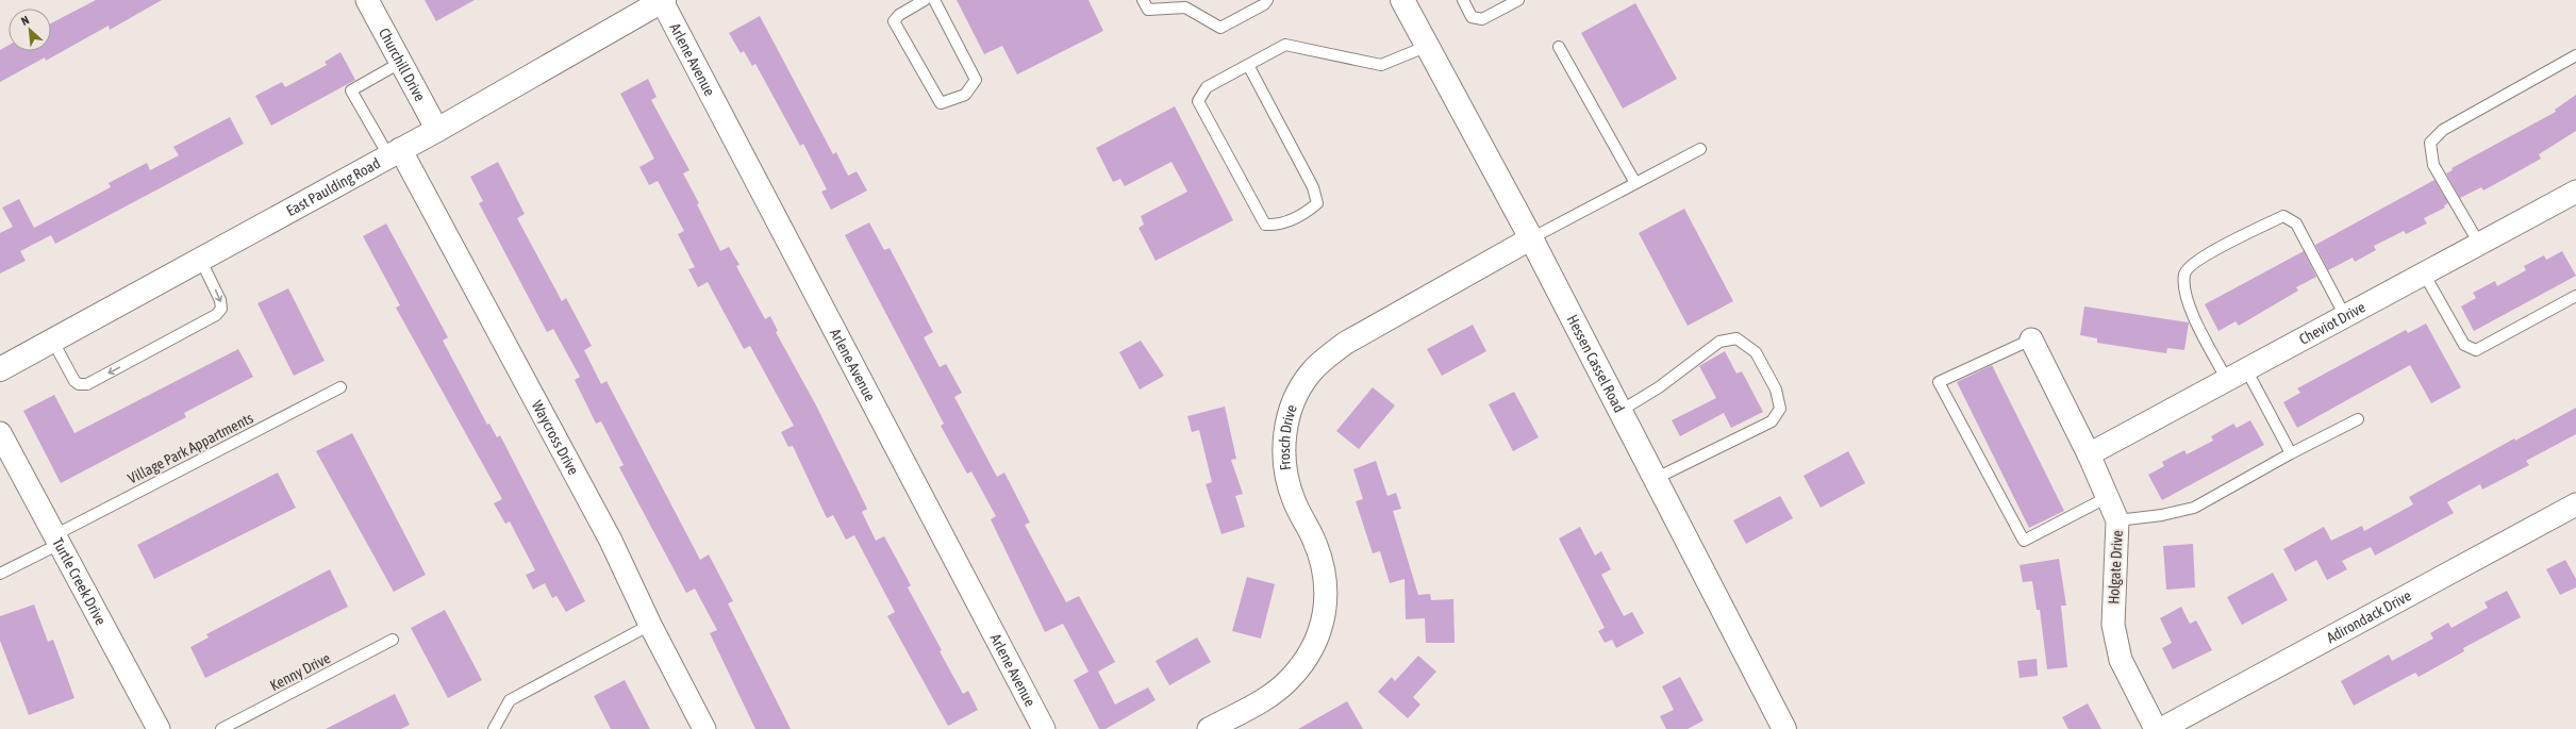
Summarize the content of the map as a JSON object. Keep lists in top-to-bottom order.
{
  "streets": {
    "main road": ["East Paulding Road", "Hessen Cassel Road"],
    "street": [
      "Arlene Avenue",
      "Churchill Drive",
      "Cheviot Drive",
      "Waycross Drive",
      "Frosch Drive",
      "Holgate Drive",
      "Turtle Creek Drive",
      "Adirondack Drive"
    ],
    "lane": ["Village Park Appartments", "Kenny Drive"]
  },
  "crossings": [
    ["Arlene Avenue", "East Paulding Road"],
    ["Churchill Drive", "East Paulding Road"],
    ["East Paulding Road", "Waycross Drive"],
    ["Cheviot Drive", "Holgate Drive"],
    ["Hessen Cassel Road", "Frosch Drive"],
    ["Village Park Appartments", "Turtle Creek Drive"]
  ],
  "north": "top left"
}
